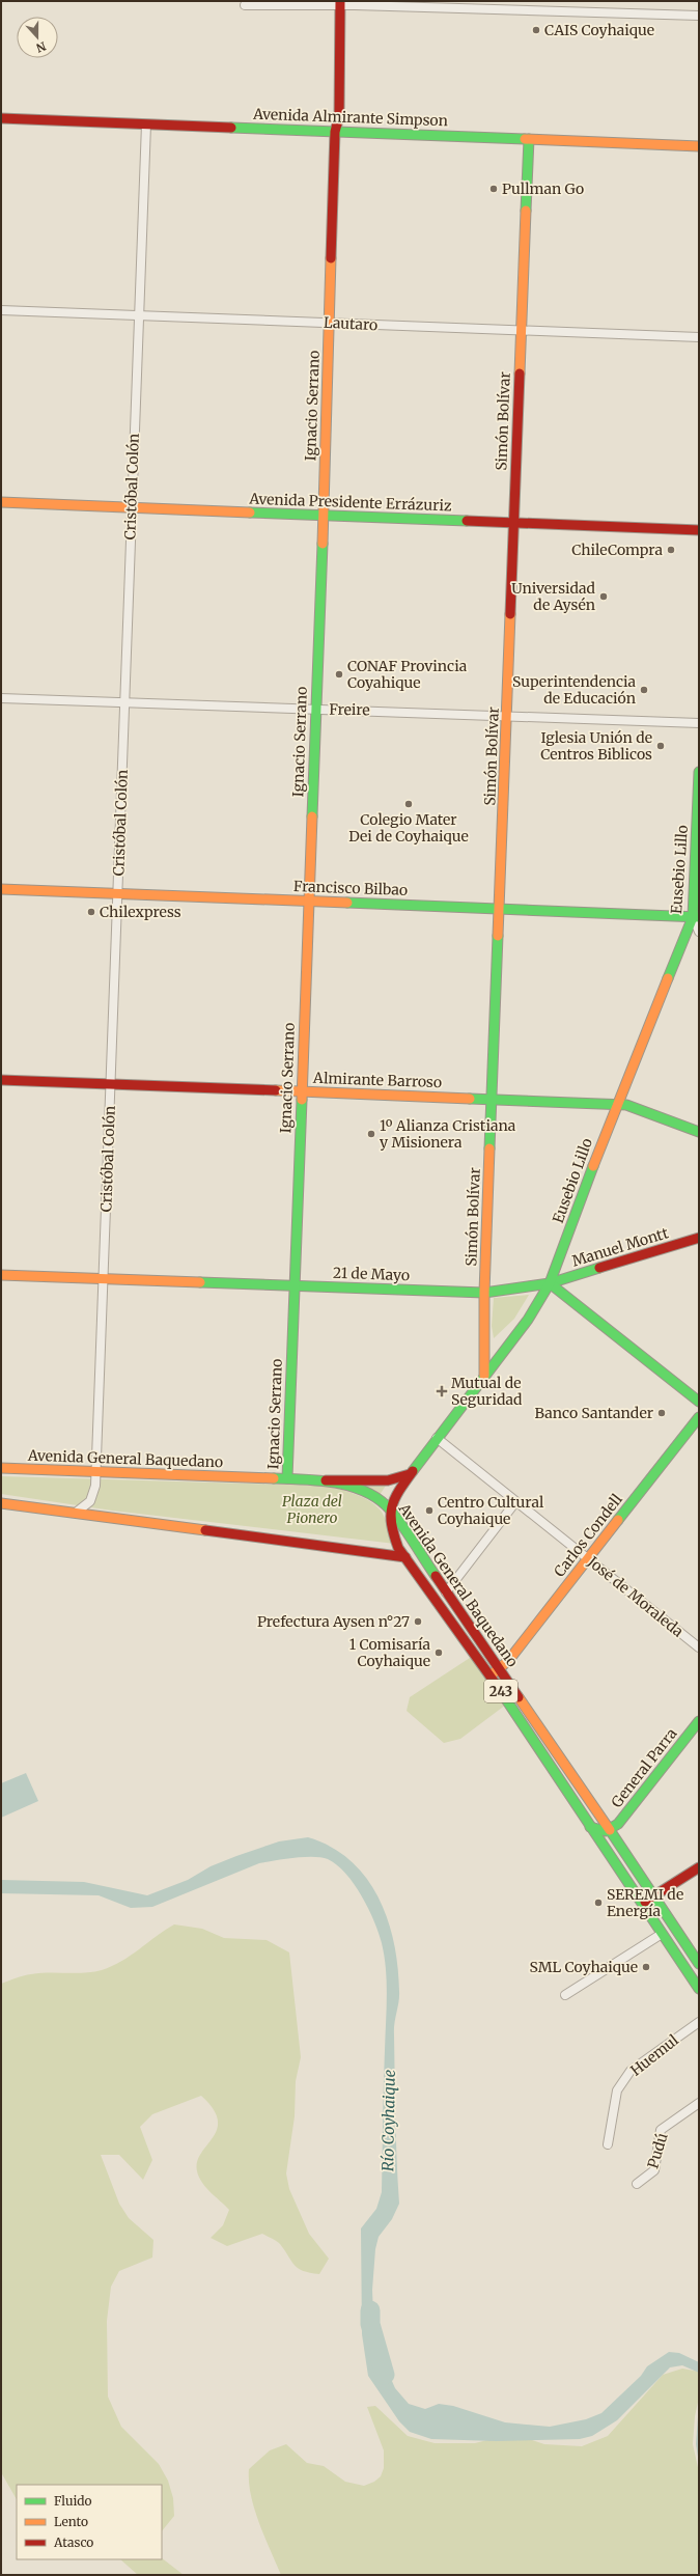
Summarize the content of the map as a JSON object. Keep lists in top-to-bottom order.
{
  "streets": {
    "street": [
      "Avenida Almirante Simpson",
      "Lautaro",
      "Ignacio Serrano",
      "Simón Bolívar",
      "Cristóbal Colón",
      "Avenida Presidente Errázuriz",
      "Freire",
      "Eusebio Lillo",
      "Francisco Bilbao",
      "Almirante Barroso",
      "Manuel Montt",
      "21 de Mayo",
      "Avenida General Baquedano",
      "Carlos Condell",
      "José de Moraleda",
      "243",
      "General Parra",
      "Huemul",
      "Pudú"
    ]
  },
  "crossings": [
    ["Avenida Almirante Simpson", "Ignacio Serrano"],
    ["Avenida Almirante Simpson", "Simón Bolívar"],
    ["Avenida Almirante Simpson", "Cristóbal Colón"],
    ["Lautaro", "Ignacio Serrano"],
    ["Lautaro", "Simón Bolívar"],
    ["Lautaro", "Cristóbal Colón"],
    ["Ignacio Serrano", "Avenida Presidente Errázuriz"],
    ["Ignacio Serrano", "Freire"],
    ["Ignacio Serrano", "Francisco Bilbao"],
    ["Ignacio Serrano", "Almirante Barroso"],
    ["Ignacio Serrano", "21 de Mayo"],
    ["Ignacio Serrano", "Avenida General Baquedano"],
    ["Simón Bolívar", "Avenida Presidente Errázuriz"],
    ["Simón Bolívar", "Freire"],
    ["Simón Bolívar", "Eusebio Lillo"],
    ["Simón Bolívar", "Francisco Bilbao"],
    ["Simón Bolívar", "Almirante Barroso"],
    ["Simón Bolívar", "21 de Mayo"],
    ["Cristóbal Colón", "Avenida Presidente Errázuriz"],
    ["Cristóbal Colón", "Freire"],
    ["Cristóbal Colón", "Francisco Bilbao"],
    ["Cristóbal Colón", "Almirante Barroso"],
    ["Cristóbal Colón", "21 de Mayo"],
    ["Cristóbal Colón", "Avenida General Baquedano"],
    ["Eusebio Lillo", "Francisco Bilbao"],
    ["Eusebio Lillo", "Almirante Barroso"],
    ["Eusebio Lillo", "Manuel Montt"],
    ["Eusebio Lillo", "21 de Mayo"],
    ["Eusebio Lillo", "Avenida General Baquedano"],
    ["Eusebio Lillo", "José de Moraleda"],
    ["Manuel Montt", "21 de Mayo"],
    ["Avenida General Baquedano", "Carlos Condell"],
    ["Avenida General Baquedano", "General Parra"],
    ["Carlos Condell", "José de Moraleda"]
  ],
  "water": ["Río Coyhaique"],
  "parks": ["Plaza del Pionero"],
  "places": {
    "other": [
      "CAIS Coyhaique",
      "Pullman Go",
      "ChileCompra",
      "Universidad de Aysén",
      "CONAF Provincia Coyahique",
      "Superintendencia de Educación",
      "Iglesia Unión de Centros Biblicos",
      "Colegio Mater Dei de Coyhaique",
      "Chilexpress",
      "1º Alianza Cristiana y Misionera",
      "Banco Santander",
      "Centro Cultural Coyhaique",
      "Prefectura Aysen n°27",
      "1 Comisaría Coyhaique",
      "SEREMI de Energía",
      "SML Coyhaique"
    ],
    "health": ["Mutual de Seguridad"]
  },
  "legend": ["Fluido", "Lento", "Atasco"],
  "north": "bottom"
}
